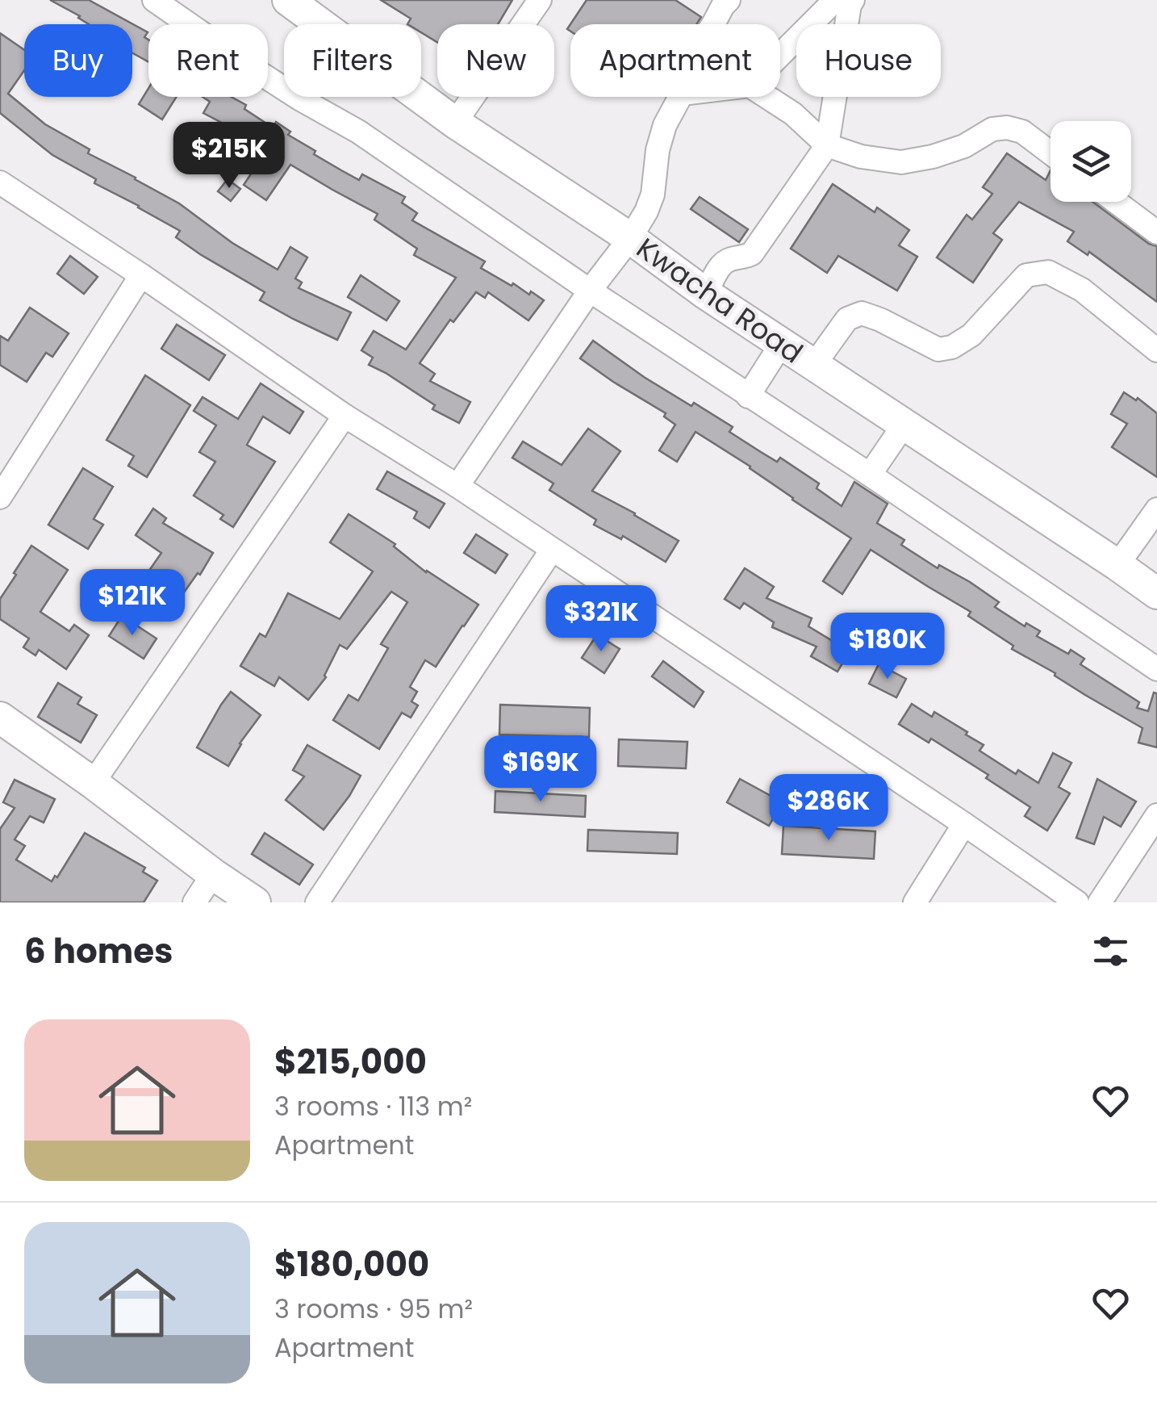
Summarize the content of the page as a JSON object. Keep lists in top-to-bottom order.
{
  "streets": {
    "main road": ["Kwacha Road"]
  },
  "page": {
    "chip": [
      "Buy",
      "Rent",
      "Filters",
      "New",
      "Apartment",
      "House"
    ],
    "price": [
      "$215K",
      "$121K",
      "$321K",
      "$180K",
      "$169K",
      "$286K"
    ],
    "heading": "6 homes",
    "list": [
      {
        "name": "$215,000",
        "note": "3 rooms · 113 m² · Apartment"
      },
      {
        "name": "$180,000",
        "note": "3 rooms · 95 m² · Apartment"
      }
    ]
  }
}
